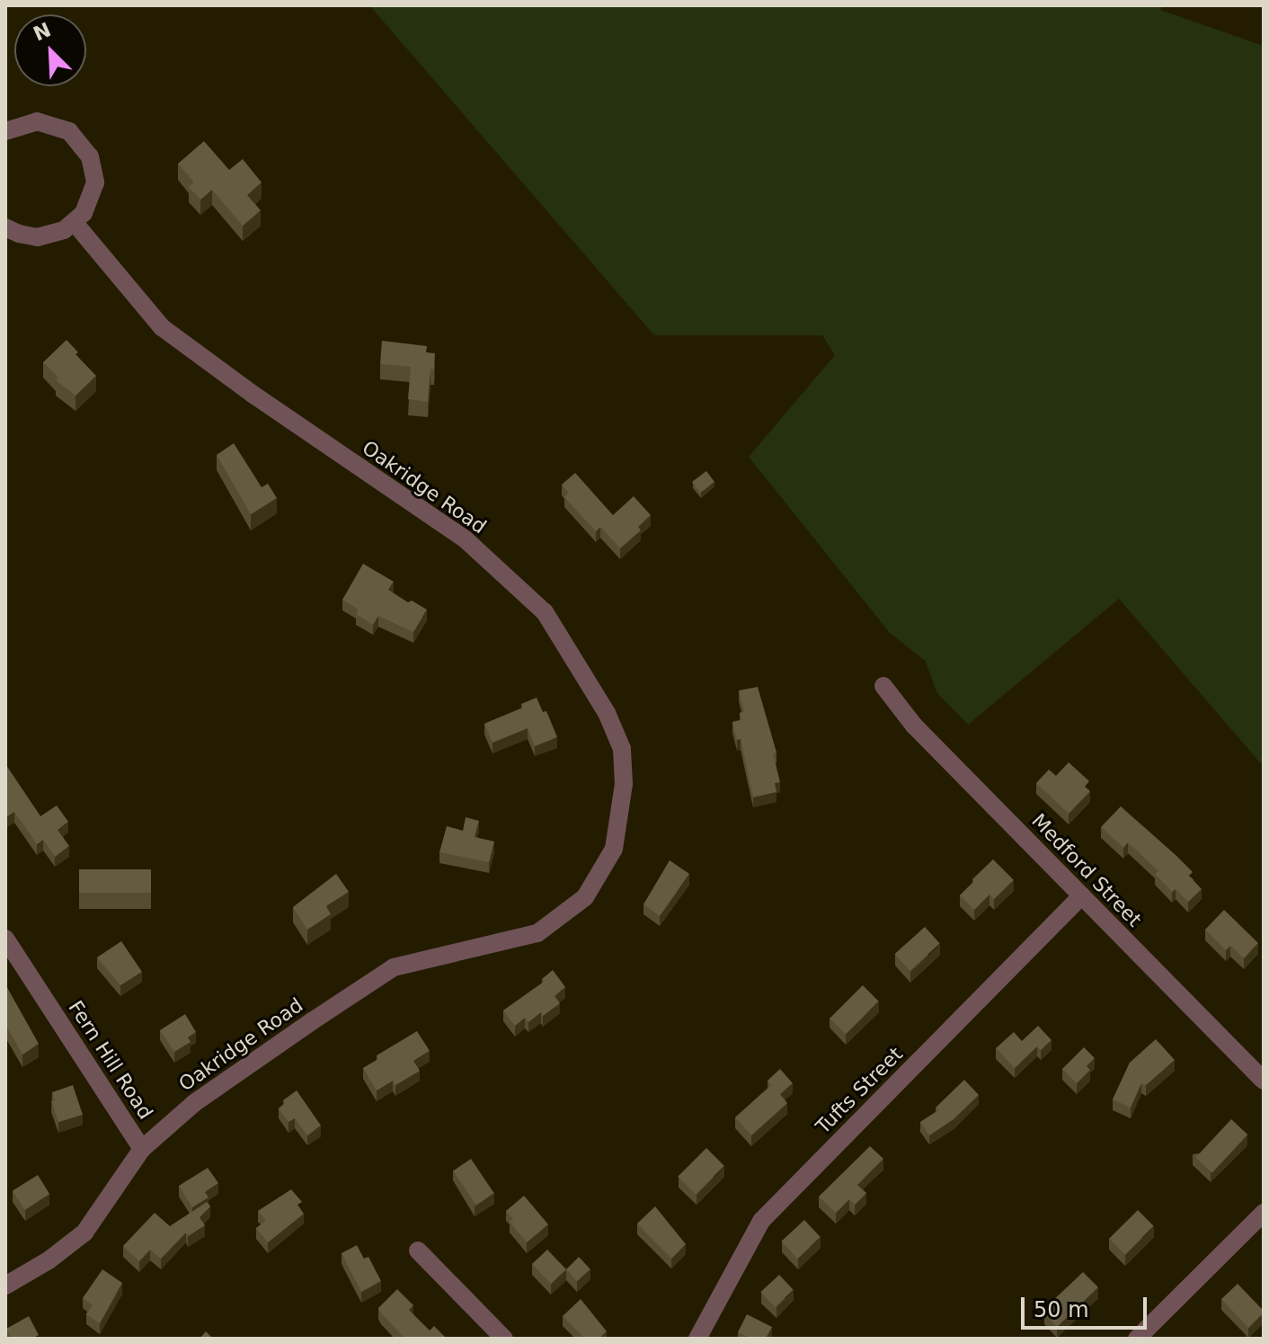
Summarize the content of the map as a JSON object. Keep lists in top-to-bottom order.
{
  "streets": {
    "street": [
      "Oakridge Road",
      "Medford Street",
      "Fern Hill Road",
      "Tufts Street"
    ]
  },
  "crossings": [
    ["Oakridge Road", "Fern Hill Road"],
    ["Medford Street", "Tufts Street"]
  ],
  "scale_bar": "50 m",
  "north": "top left"
}
